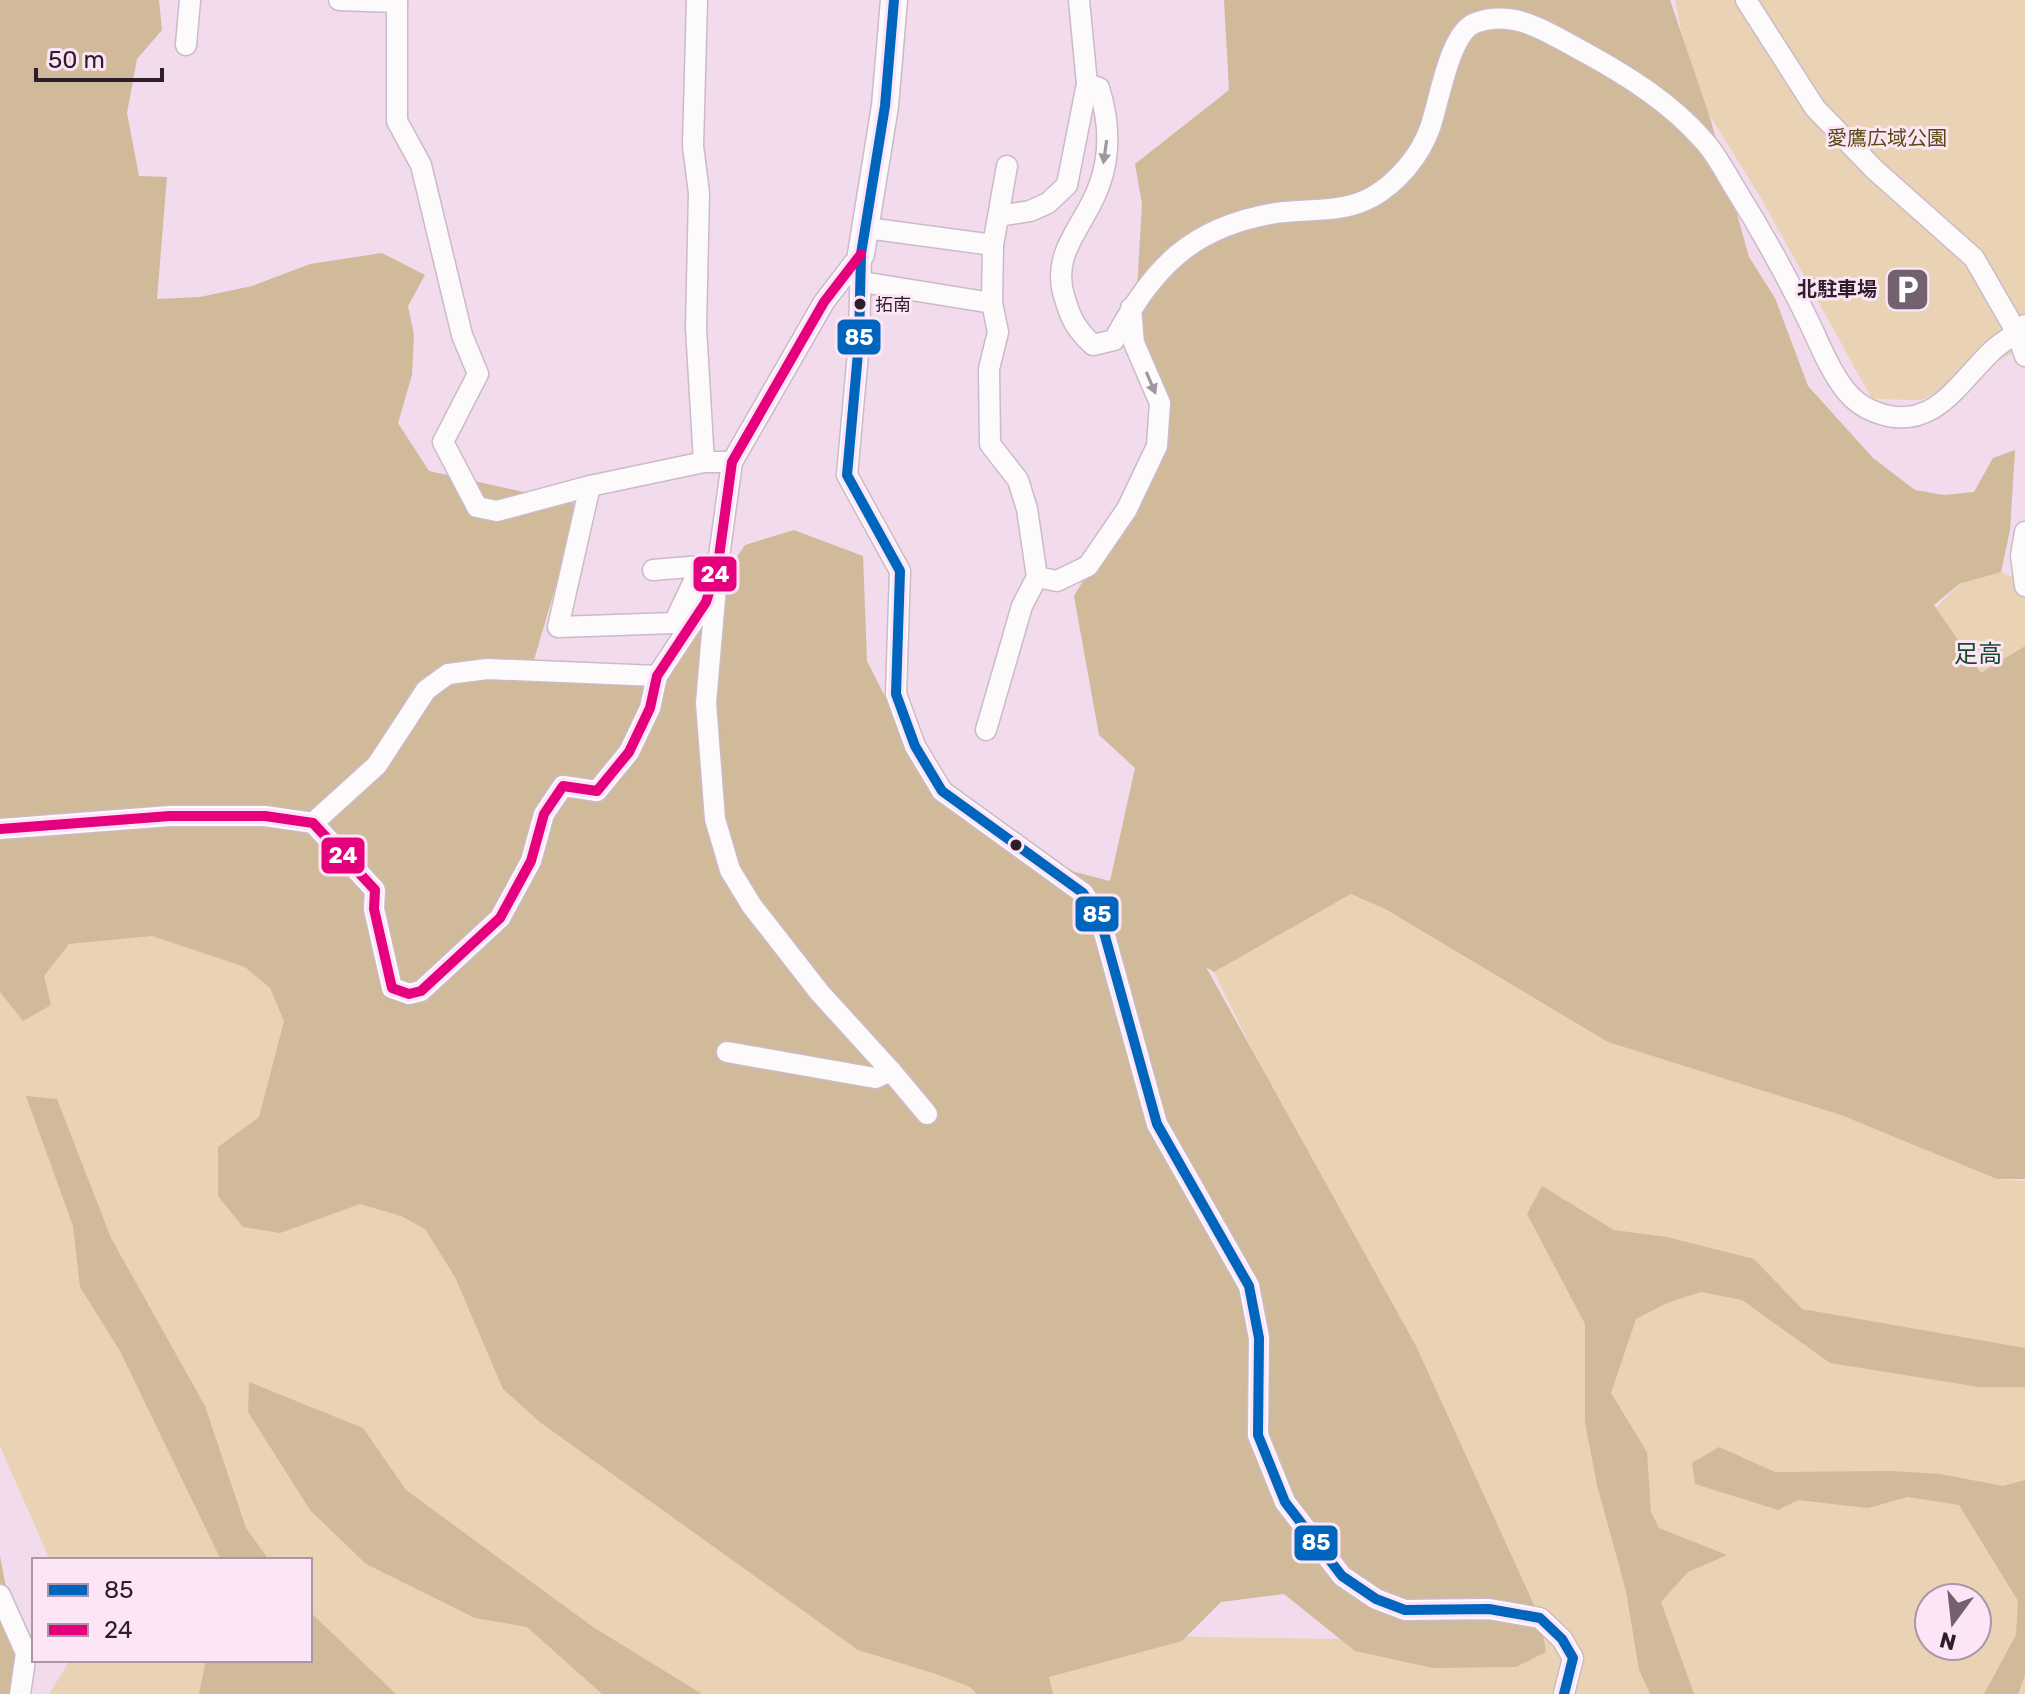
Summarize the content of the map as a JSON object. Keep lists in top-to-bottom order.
{
  "districts": ["足高"],
  "parks": ["愛鷹広域公園"],
  "places": {
    "parking": ["北駐車場"],
    "other": ["拓南"]
  },
  "lines": ["transit line 85", "transit line 24"],
  "legend": ["85", "24"],
  "scale_bar": "50 m",
  "north": "bottom"
}
